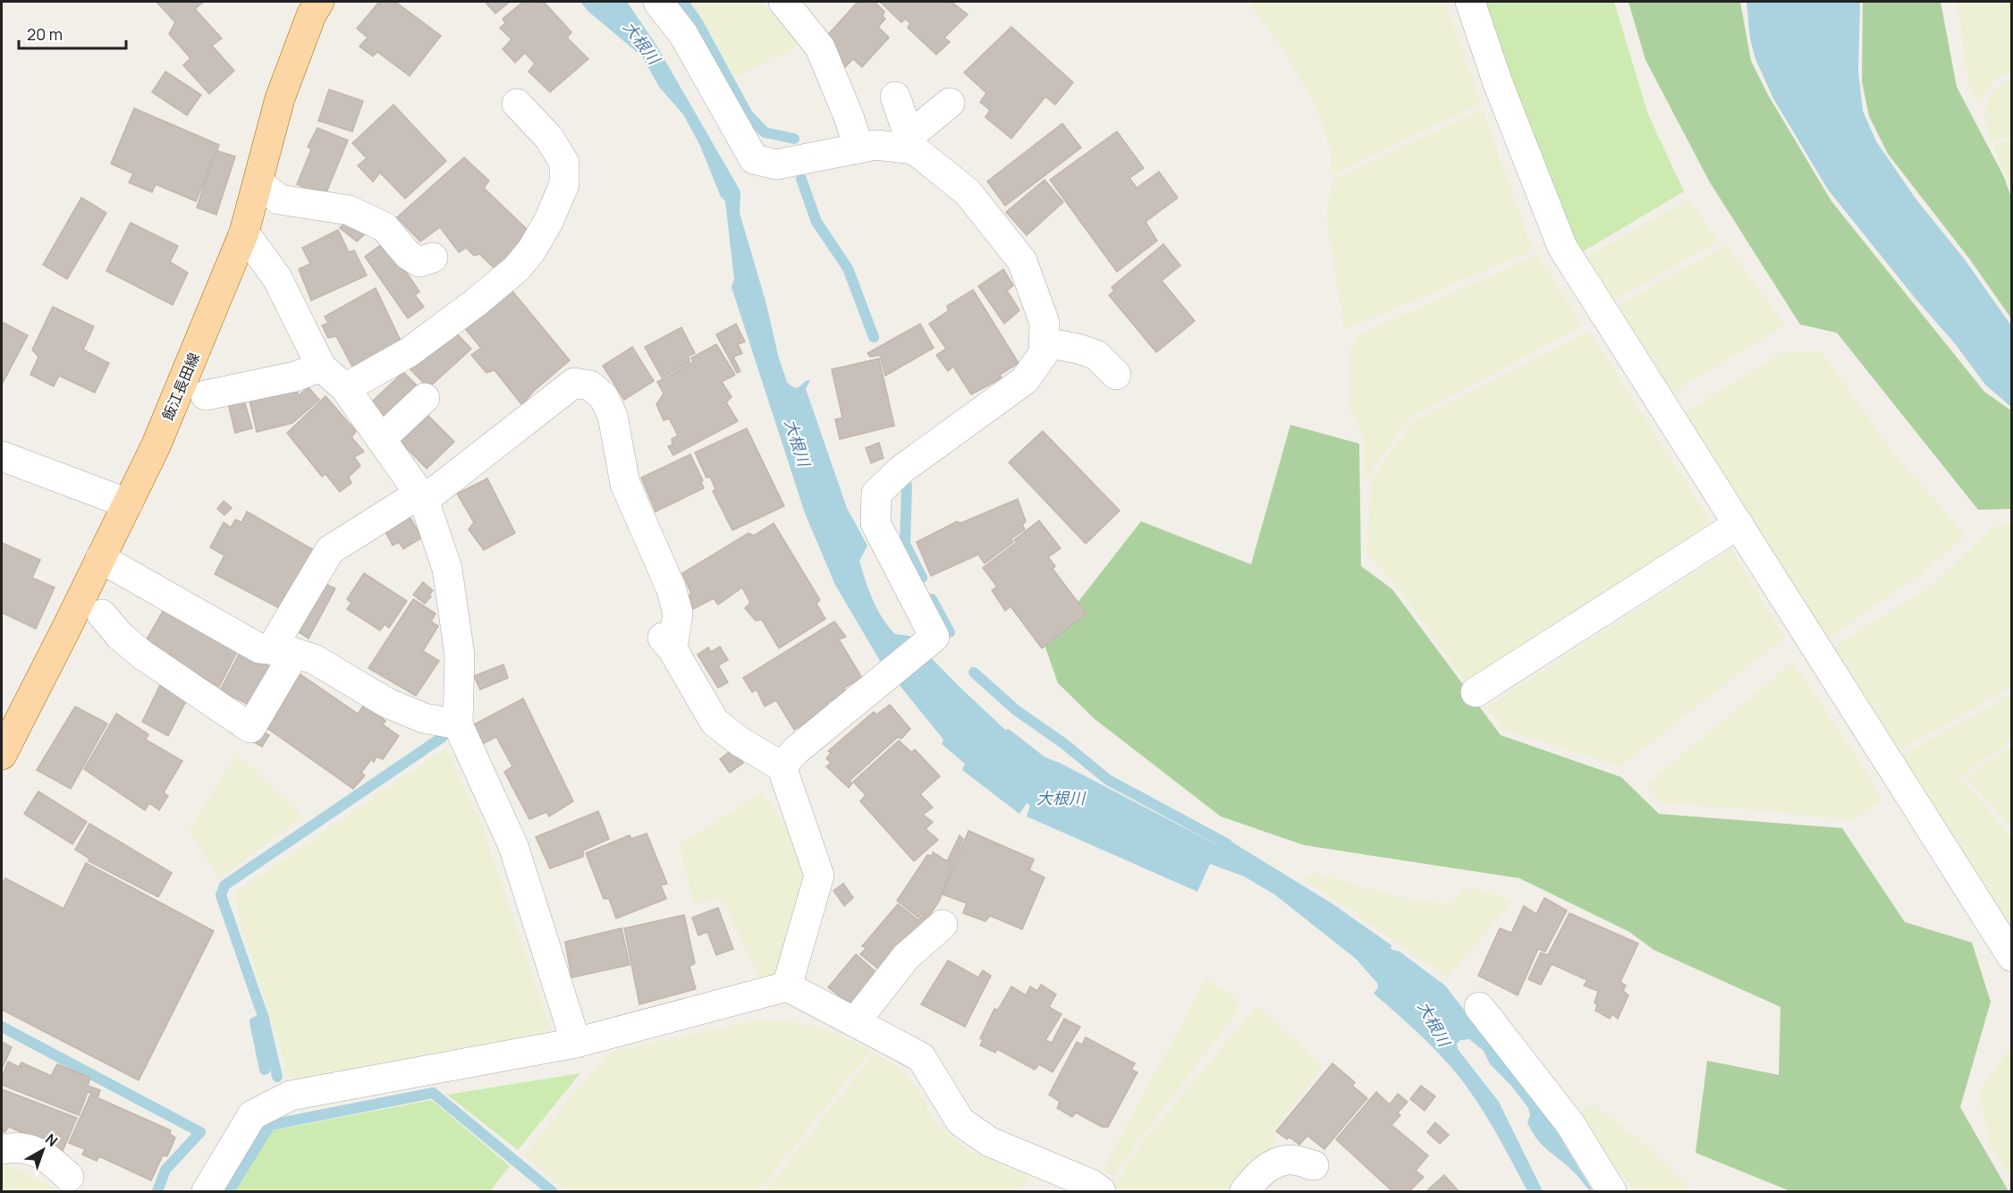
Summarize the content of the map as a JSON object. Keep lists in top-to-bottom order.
{
  "streets": {
    "main road": ["飯江長田線"]
  },
  "water": ["大根川"],
  "scale_bar": "20 m",
  "north": "top right"
}
